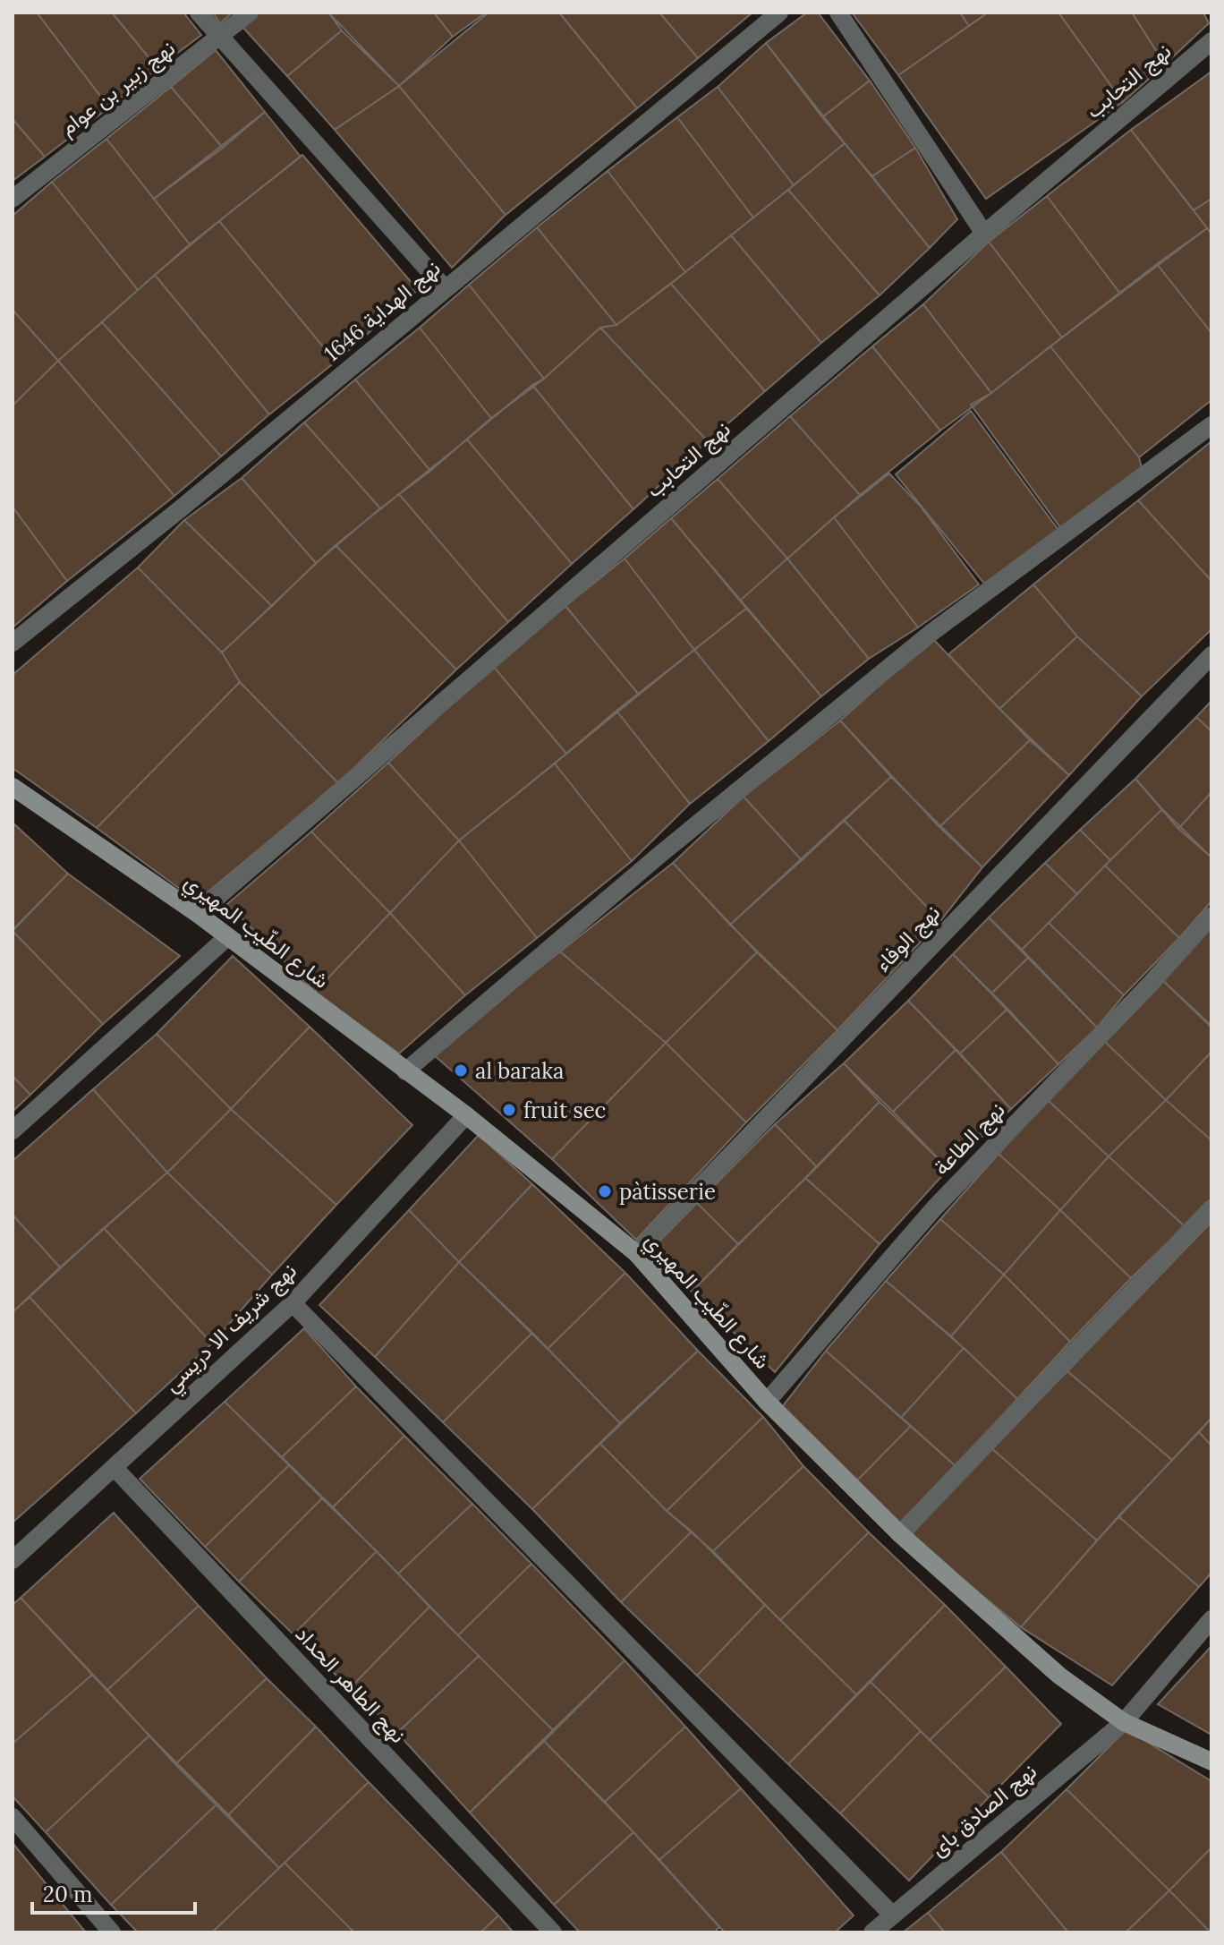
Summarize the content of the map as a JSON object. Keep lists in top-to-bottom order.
{
  "streets": {
    "street": [
      "نهج التحابب",
      "نهج زبير بن عوام",
      "نهج الهداية 1646",
      "شارع الطّيب المهيري",
      "نهج الوفاء",
      "نهج الطاعة",
      "نهج شريف الا دريسي",
      "نهج الطاهر الحداد",
      "نهج الصادق باى"
    ]
  },
  "crossings": [
    ["نهج التحابب", "شارع الطّيب المهيري"],
    ["شارع الطّيب المهيري", "نهج الوفاء"],
    ["شارع الطّيب المهيري", "نهج الطاعة"],
    ["شارع الطّيب المهيري", "نهج شريف الا دريسي"],
    ["شارع الطّيب المهيري", "نهج الصادق باى"],
    ["نهج شريف الا دريسي", "نهج الطاهر الحداد"]
  ],
  "places": ["al baraka", "fruit sec", "pàtisserie"],
  "scale_bar": "20 m"
}
